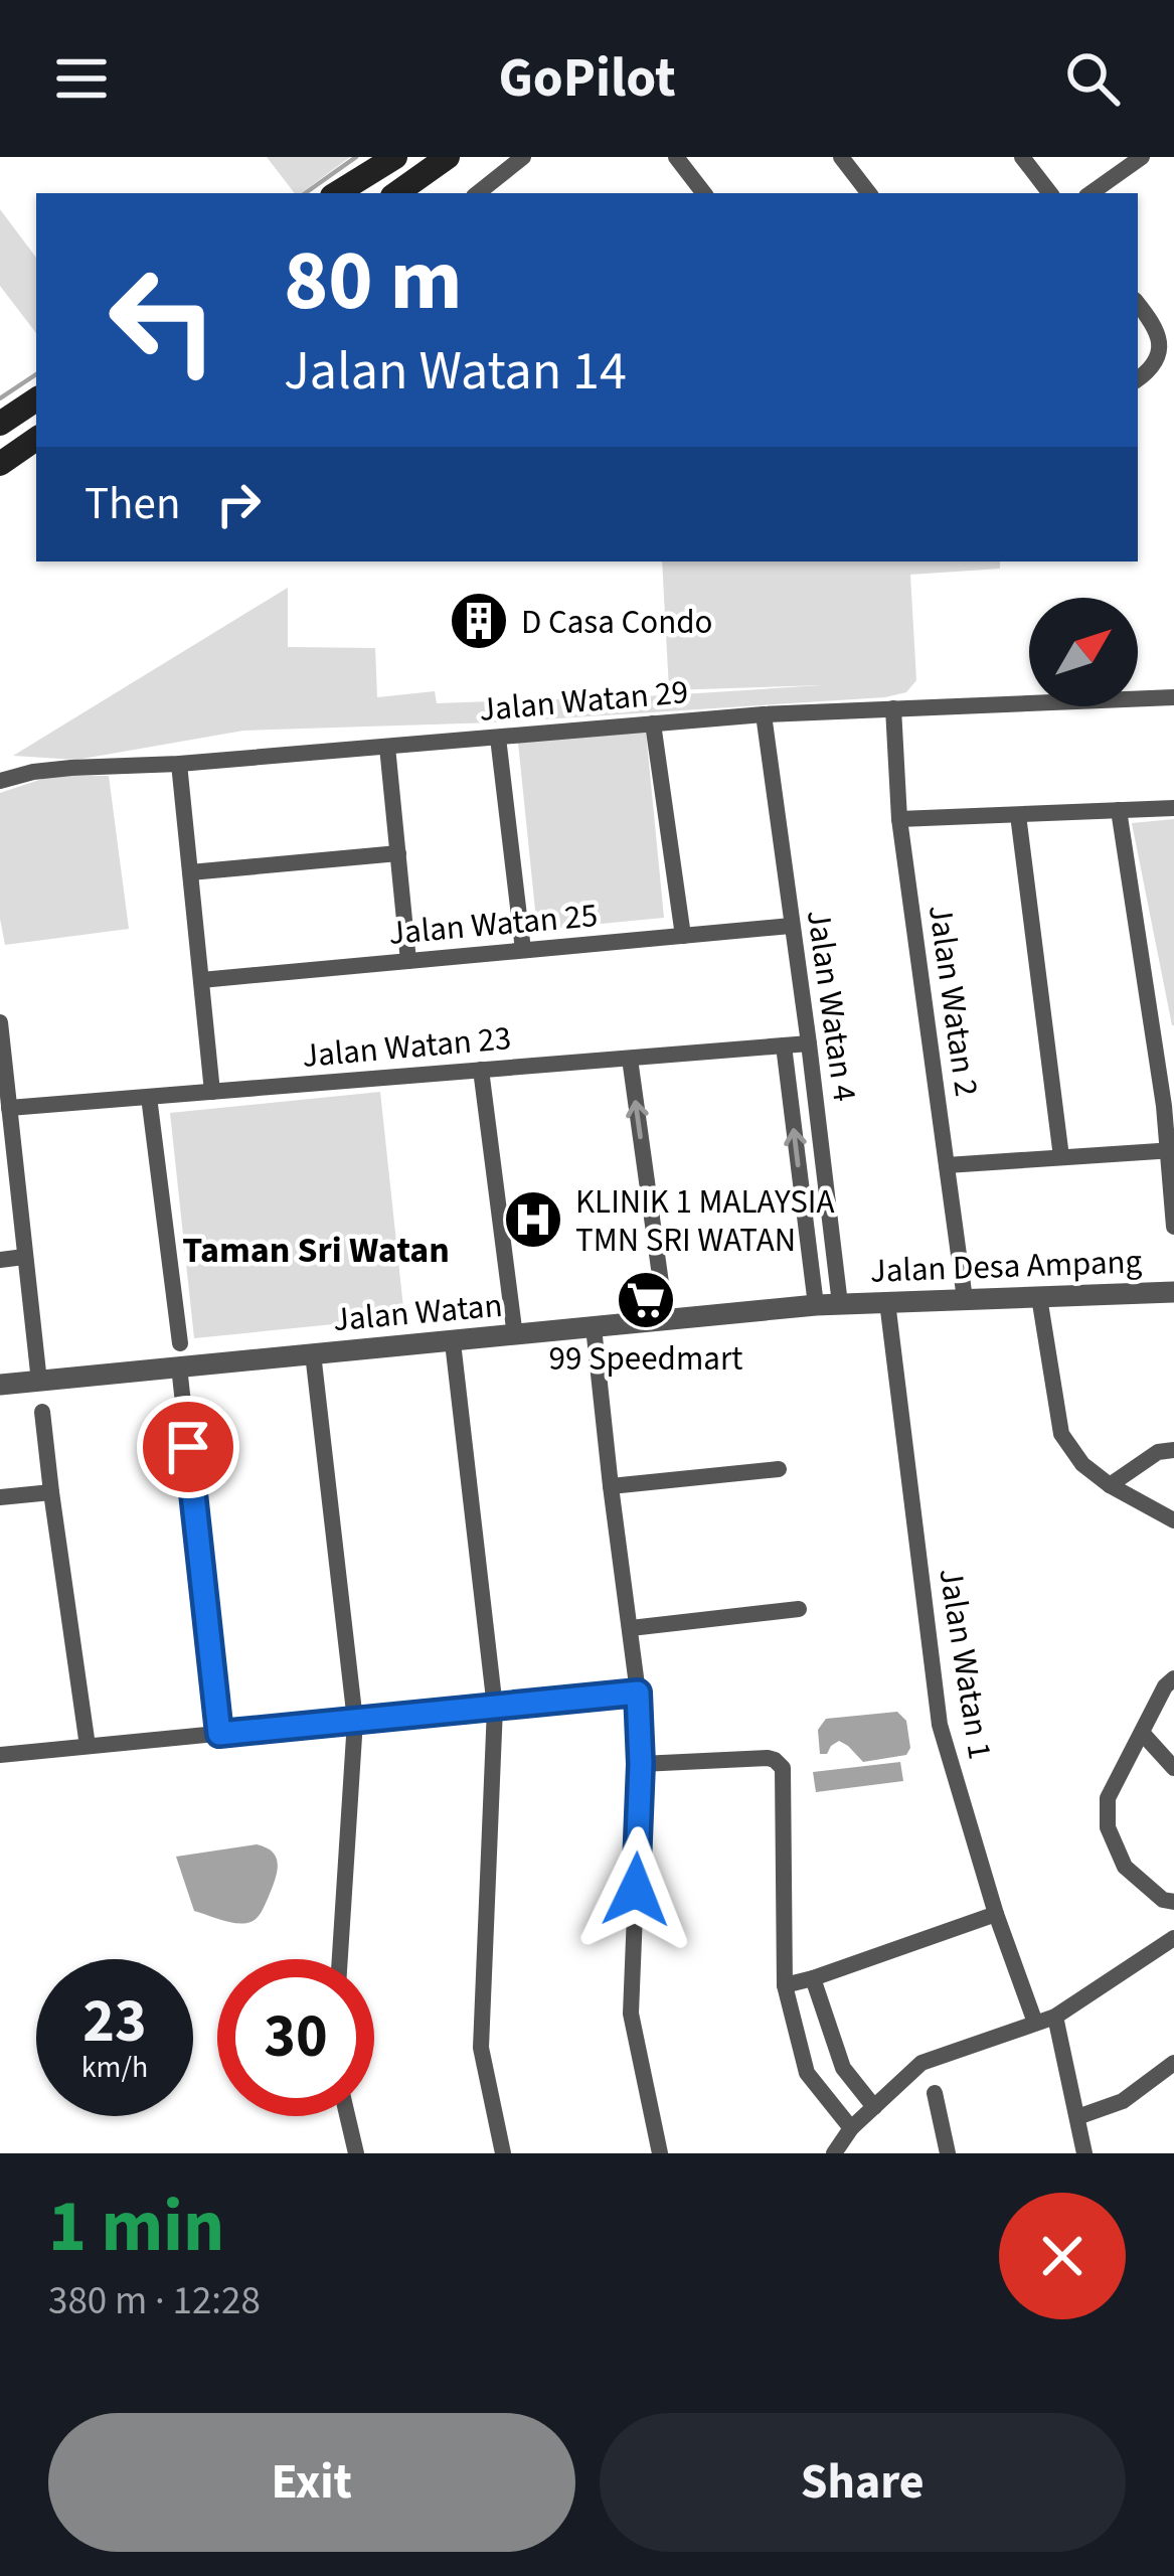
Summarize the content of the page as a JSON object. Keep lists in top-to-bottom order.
{
  "streets": {
    "street": [
      "Jalan Watan 29",
      "Jalan Watan 25",
      "Jalan Watan 2",
      "Jalan Watan 4",
      "Jalan Watan 23",
      "Jalan Desa Ampang",
      "Jalan Watan",
      "Jalan Watan 1"
    ]
  },
  "crossings": [
    ["Jalan Watan 29", "Jalan Watan 2"],
    ["Jalan Watan 29", "Jalan Watan 4"],
    ["Jalan Watan 25", "Jalan Watan 4"],
    ["Jalan Watan 2", "Jalan Desa Ampang"],
    ["Jalan Watan 4", "Jalan Watan 23"],
    ["Jalan Watan 4", "Jalan Desa Ampang"],
    ["Jalan Watan 4", "Jalan Watan"],
    ["Jalan Desa Ampang", "Jalan Watan"],
    ["Jalan Desa Ampang", "Jalan Watan 1"]
  ],
  "districts": ["Taman Sri Watan"],
  "places": {
    "building": ["D Casa Condo"],
    "hospital": ["KLINIK 1 MALAYSIA TMN SRI WATAN"],
    "supermarket": ["99 Speedmart"]
  },
  "north": "top right",
  "page": {
    "header": "GoPilot",
    "turn": ["80 m", "Jalan Watan 14"],
    "then": "Then",
    "speed": "23 km/h",
    "limit": "30",
    "heading": ["1 min", "380 m · 12:28"],
    "buttons": ["Exit", "Share"]
  }
}
